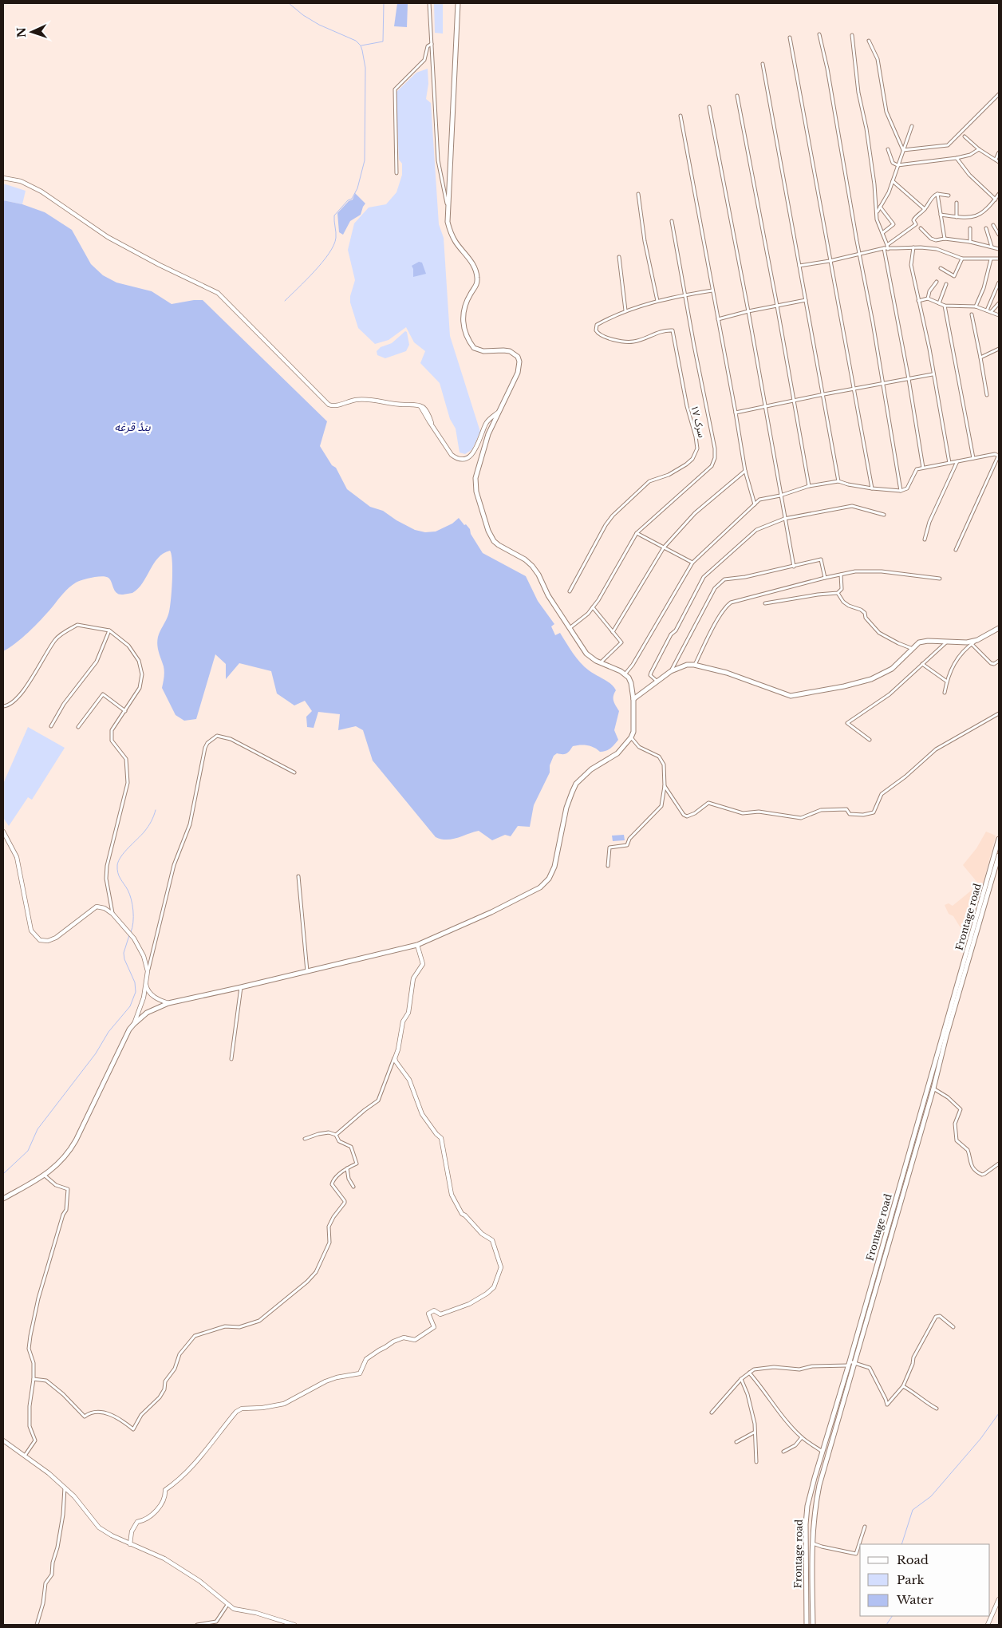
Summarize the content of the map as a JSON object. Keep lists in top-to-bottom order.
{
  "streets": {
    "main road": ["Frontage road"],
    "street": ["سرک ۱۷"]
  },
  "water": ["بندٔ قرغه"],
  "legend": ["Road", "Park", "Water"],
  "north": "left"
}
